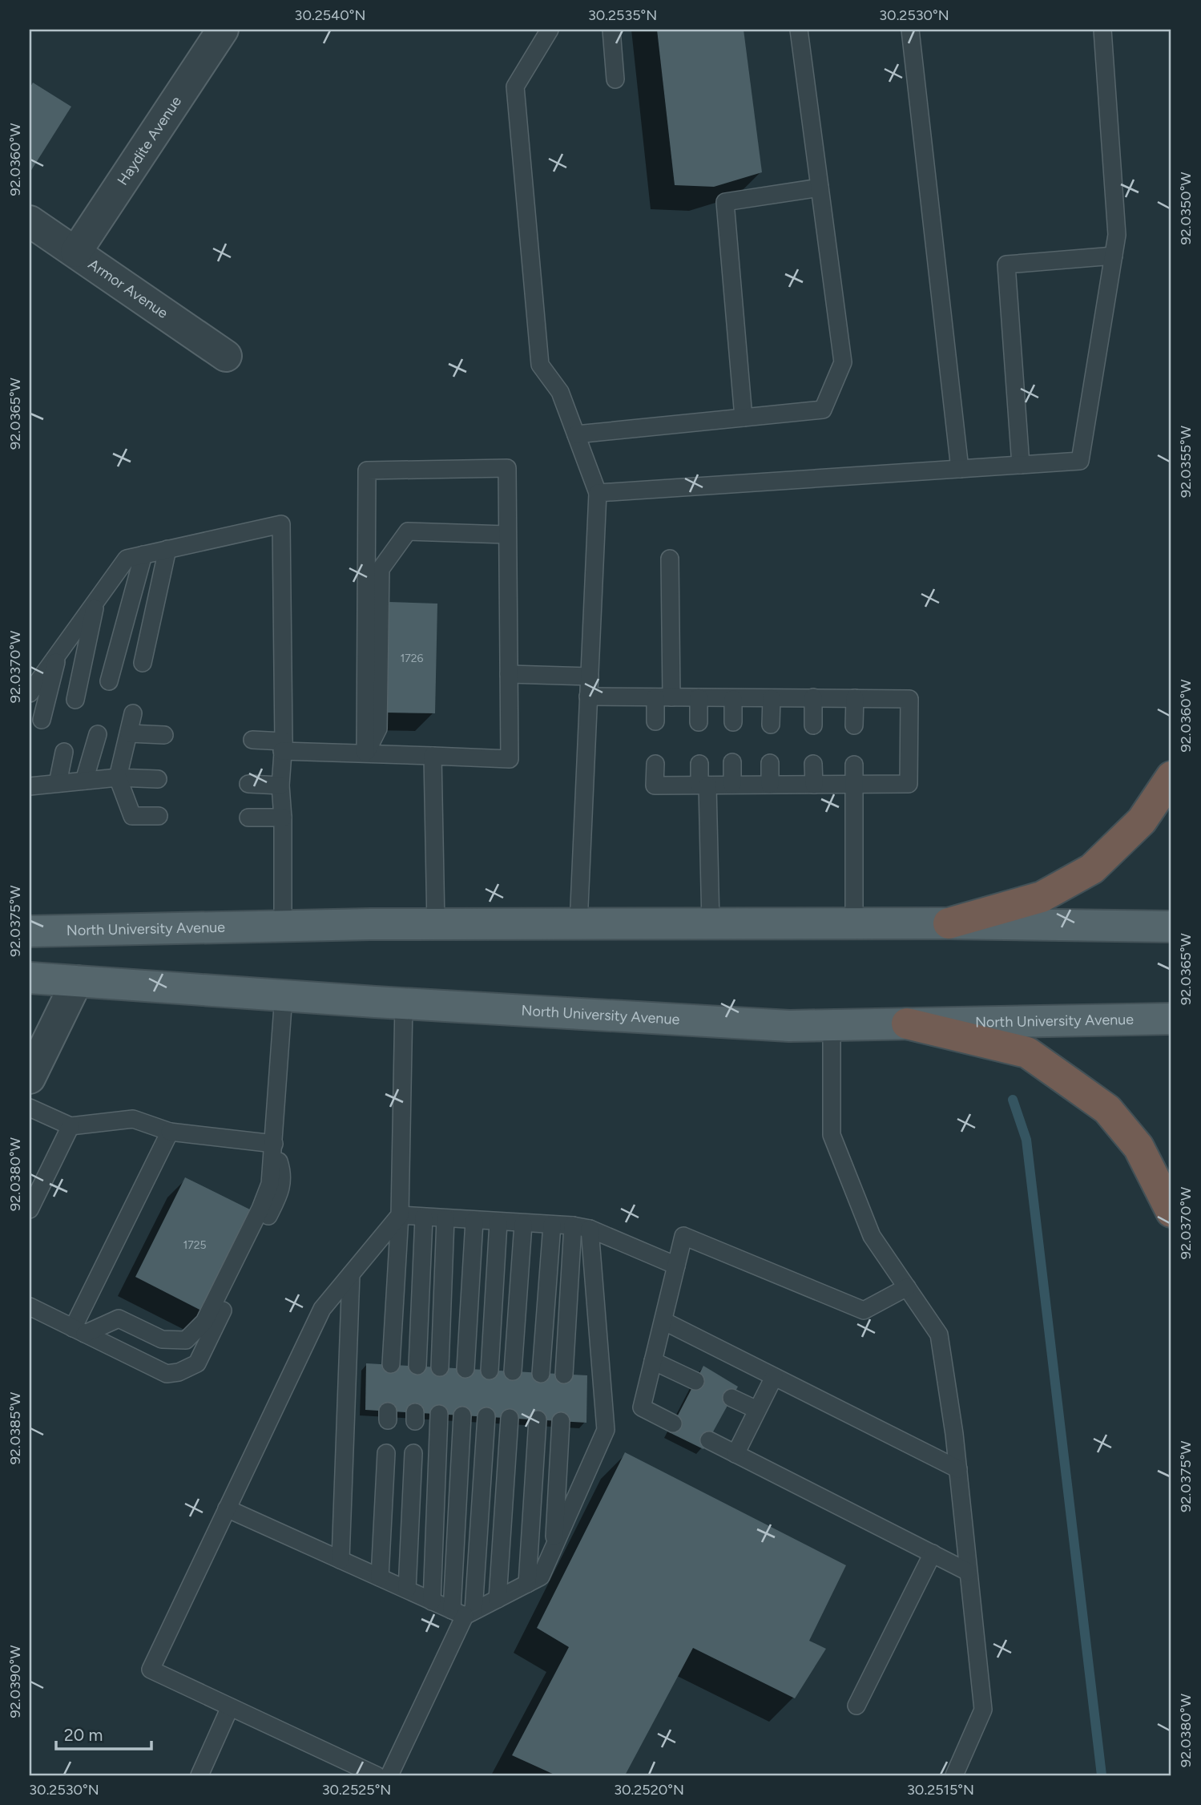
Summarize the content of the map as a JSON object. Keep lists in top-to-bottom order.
{
  "streets": {
    "main road": ["North University Avenue"],
    "street": ["Haydite Avenue", "Armor Avenue"]
  },
  "crossings": [
    ["Haydite Avenue", "Armor Avenue"]
  ],
  "house_numbers": ["1726", "1725"],
  "scale_bar": "20 m",
  "coordinates": [
    "30.2540°N",
    "30.2535°N",
    "30.2530°N",
    "92.0360°W",
    "92.0350°W",
    "92.0365°W",
    "92.0355°W",
    "92.0370°W",
    "92.0375°W",
    "92.0380°W",
    "92.0385°W",
    "92.0390°W",
    "30.2525°N",
    "30.2520°N",
    "30.2515°N"
  ]
}
